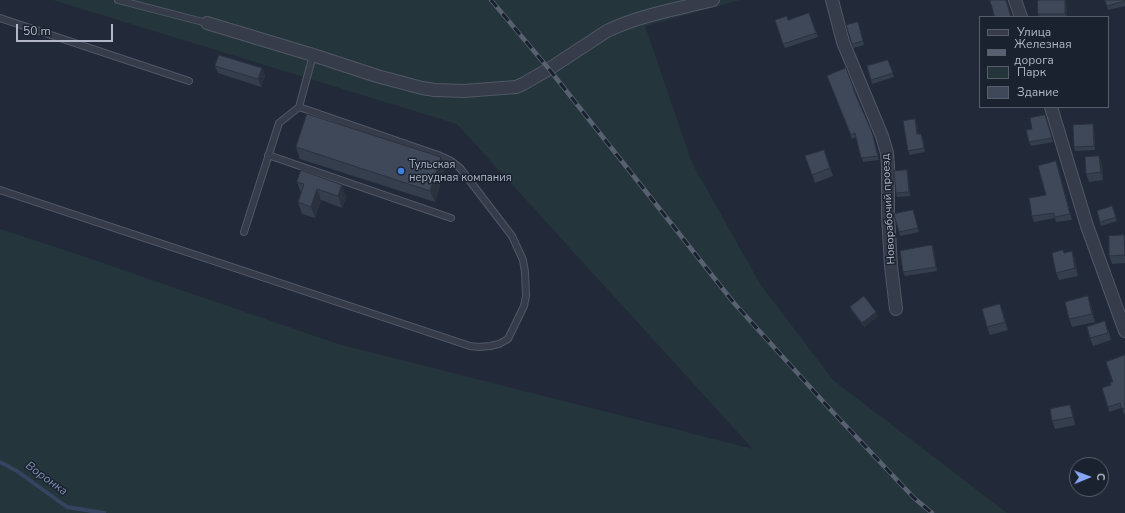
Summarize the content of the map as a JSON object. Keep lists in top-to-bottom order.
{
  "streets": {
    "street": ["Новорабочий проезд"]
  },
  "water": ["Воронка"],
  "places": ["Тульская нерудная компания"],
  "legend": [
    "Улица",
    "Железная дорога",
    "Парк",
    "Здание"
  ],
  "scale_bar": "50 m",
  "north": "right"
}
